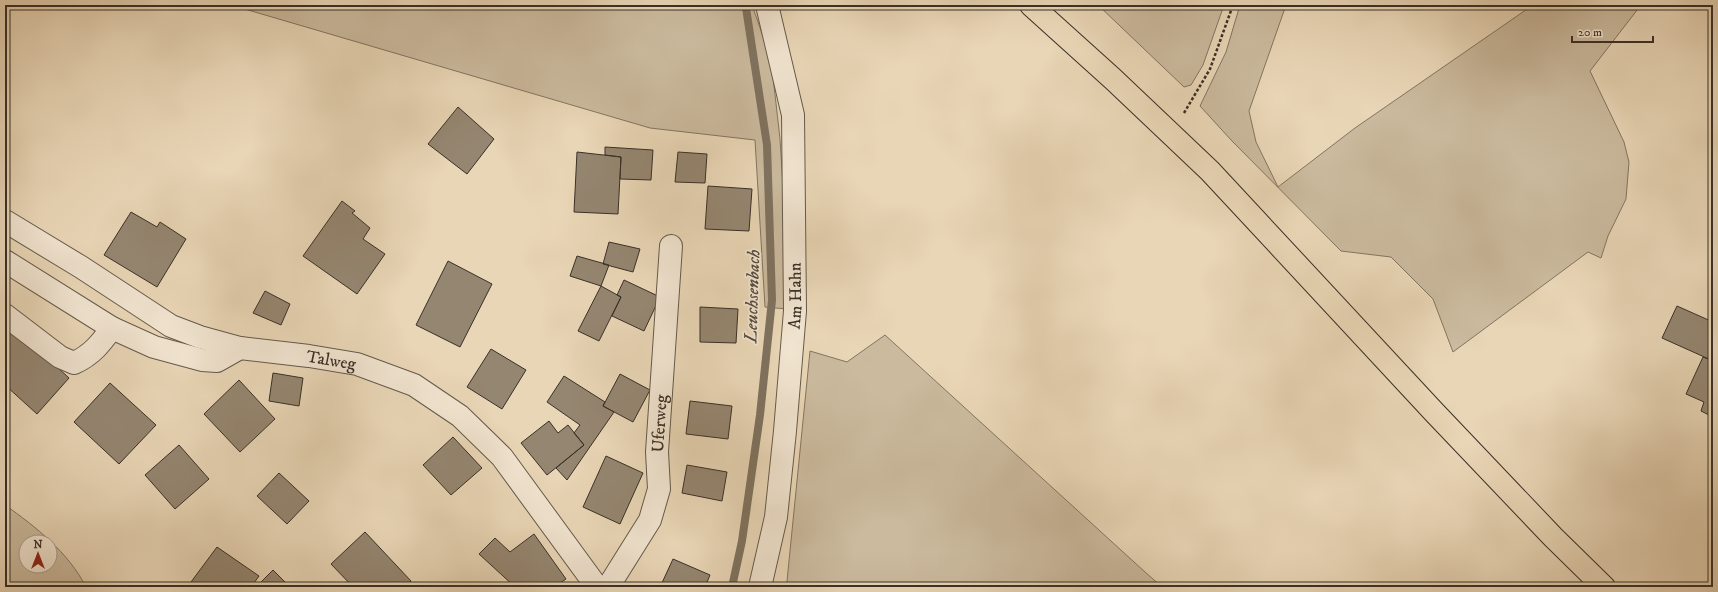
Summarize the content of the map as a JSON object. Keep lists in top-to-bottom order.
{
  "streets": {
    "street": ["Am Hahn", "Talweg", "Uferweg"]
  },
  "water": ["Leuchsenbach"],
  "scale_bar": "20 m",
  "north": "top"
}
